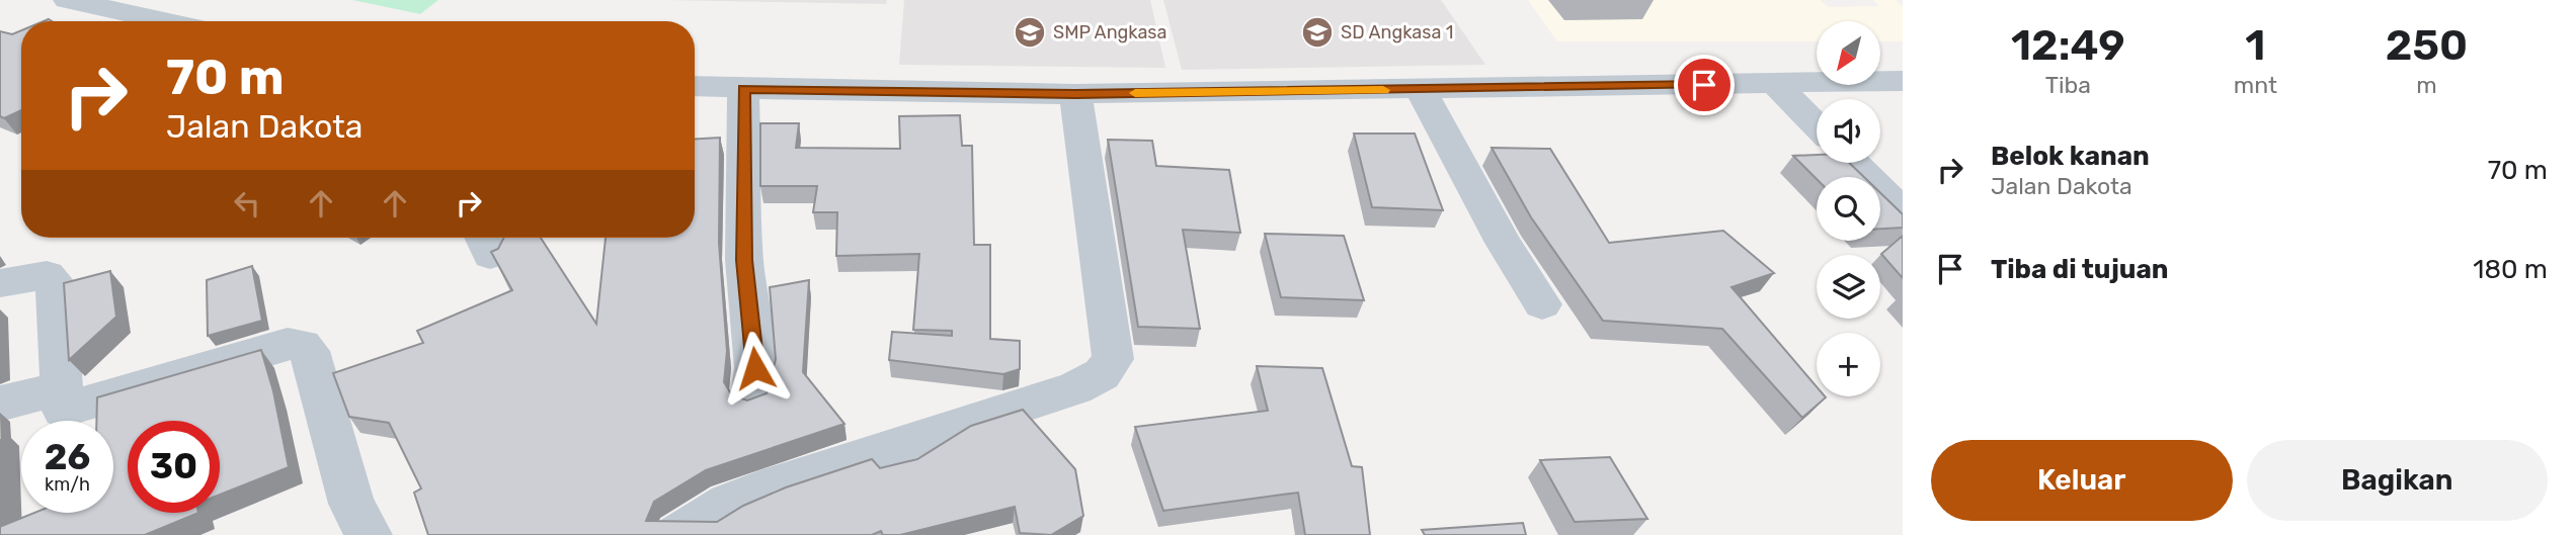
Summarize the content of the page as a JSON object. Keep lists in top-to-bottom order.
{
  "places": {
    "school or university": ["SMP Angkasa", "SD Angkasa 1"]
  },
  "north": "bottom left",
  "page": {
    "eta": [
      "12:49",
      "Tiba",
      "1",
      "mnt",
      "250",
      "m"
    ],
    "map_buttons": "+",
    "turn": ["70 m", "Jalan Dakota"],
    "list": [
      {
        "name": "Belok kanan",
        "note": "Jalan Dakota",
        "value": "70 m"
      },
      {
        "name": "Tiba di tujuan",
        "value": "180 m"
      }
    ],
    "speed": "26 km/h",
    "limit": "30",
    "buttons": ["Keluar", "Bagikan"]
  }
}
